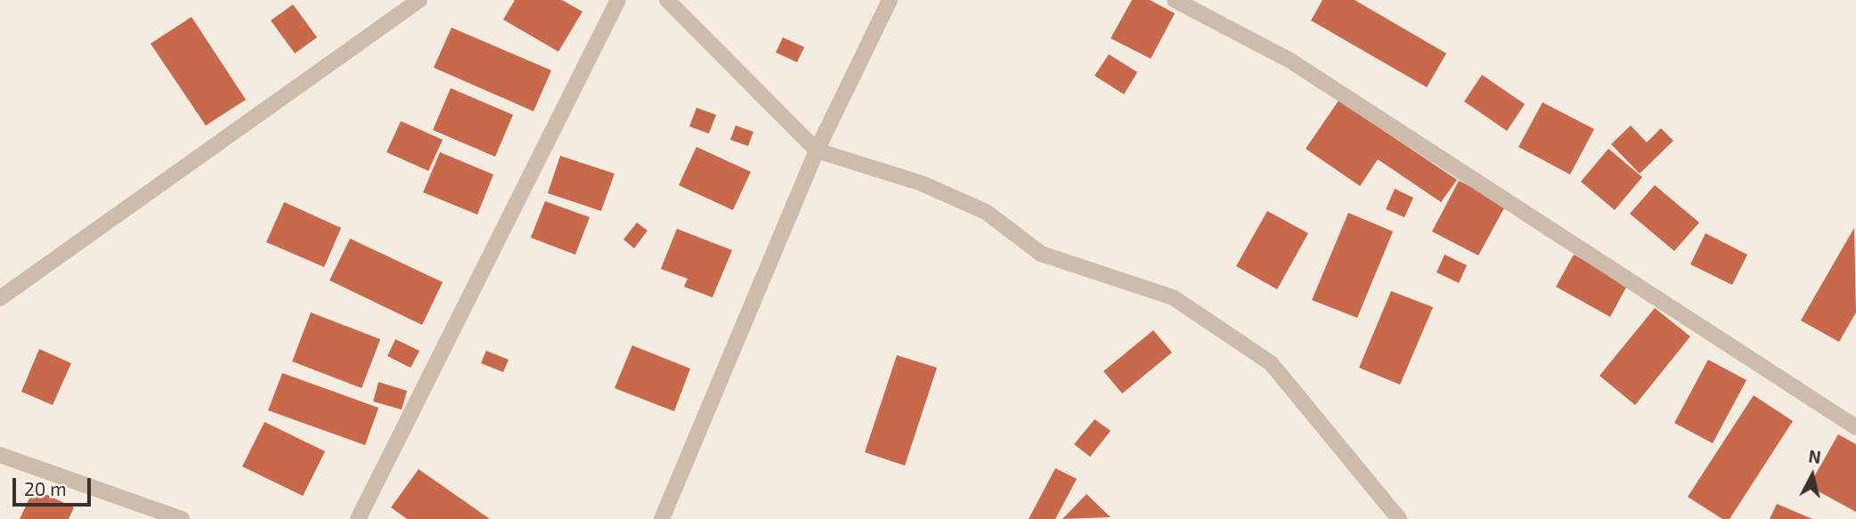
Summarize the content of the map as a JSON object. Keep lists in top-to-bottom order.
{
  "scale_bar": "20 m",
  "north": "top"
}
